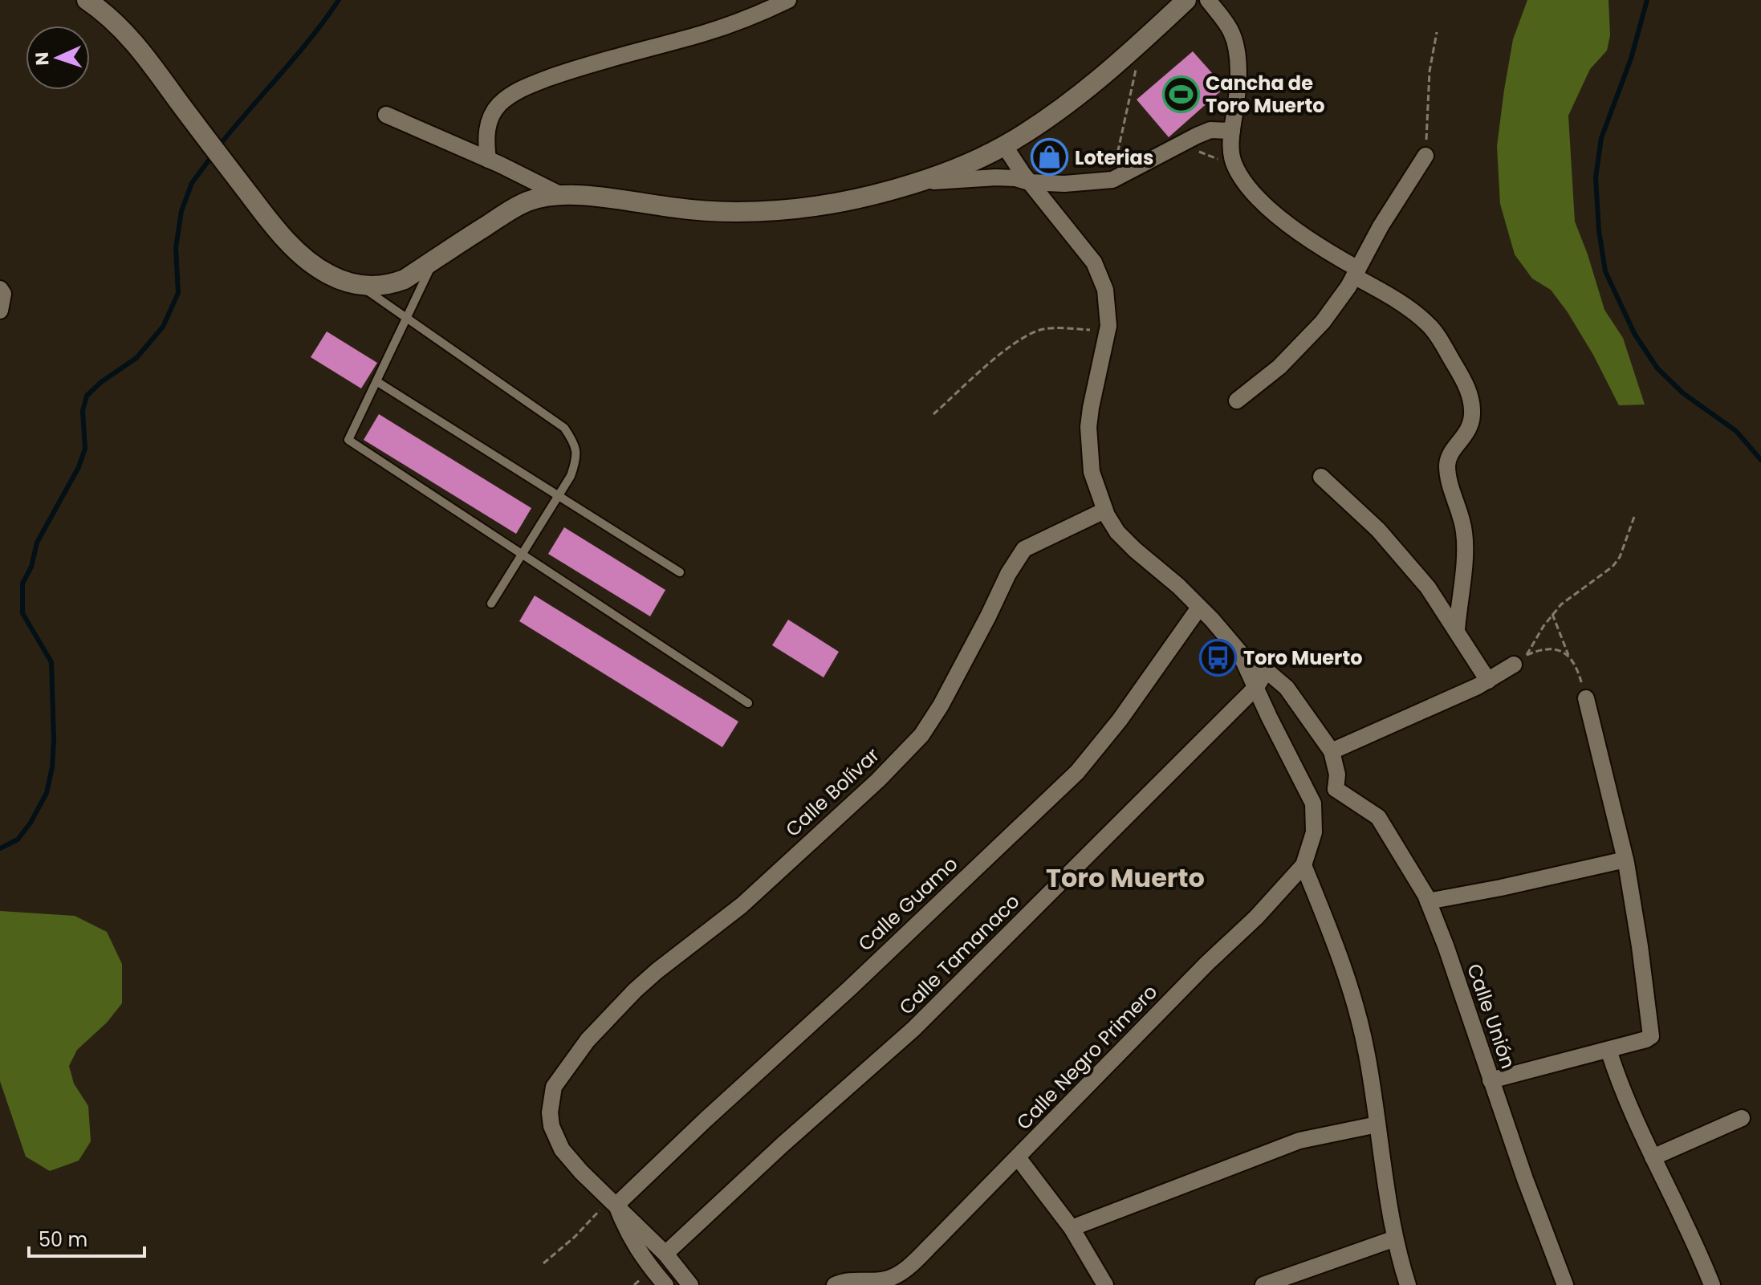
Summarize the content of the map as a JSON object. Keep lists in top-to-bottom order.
{
  "streets": {
    "street": [
      "Calle Bolívar",
      "Calle Guamo",
      "Calle Tamanaco",
      "Calle Unión",
      "Calle Negro Primero"
    ]
  },
  "crossings": [
    ["Calle Bolívar", "Calle Guamo"]
  ],
  "districts": ["Toro Muerto"],
  "places": {
    "sports": ["Cancha de Toro Muerto"],
    "shop": ["Loterias"],
    "bus stop": ["Toro Muerto"]
  },
  "scale_bar": "50 m",
  "north": "left"
}
